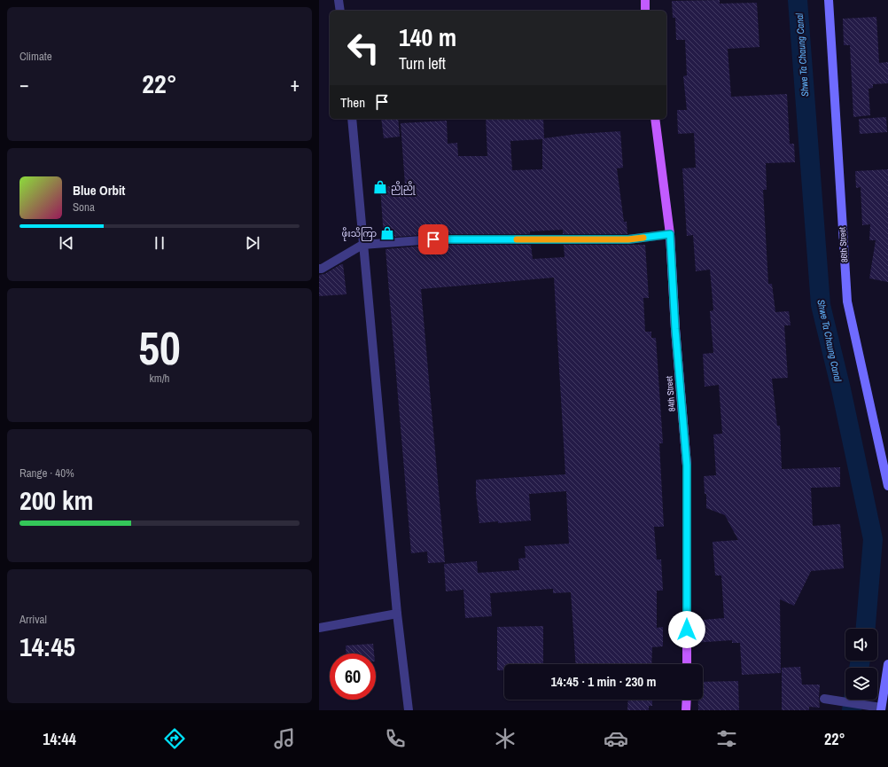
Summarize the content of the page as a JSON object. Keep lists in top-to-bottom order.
{
  "streets": {
    "main road": ["86th Street", "84th Street"]
  },
  "water": ["Shwe Ta Chaung Canal"],
  "places": {
    "shop": ["ညိုညို", "ဖိုးသိကြာ"]
  },
  "page": {
    "tile": [
      "Climate",
      ["50", "km/h"],
      ["Range · 40%", "200 km"],
      ["Arrival", "14:45"]
    ],
    "turn": ["140 m", "Turn left"],
    "heat": ["−", "22°", "+"],
    "then": "Then",
    "song": ["Blue Orbit", "Sona"],
    "limit": "60",
    "trip": "14:45 · 1 min · 230 m",
    "tabs": ["14:44", "22°"]
  }
}
